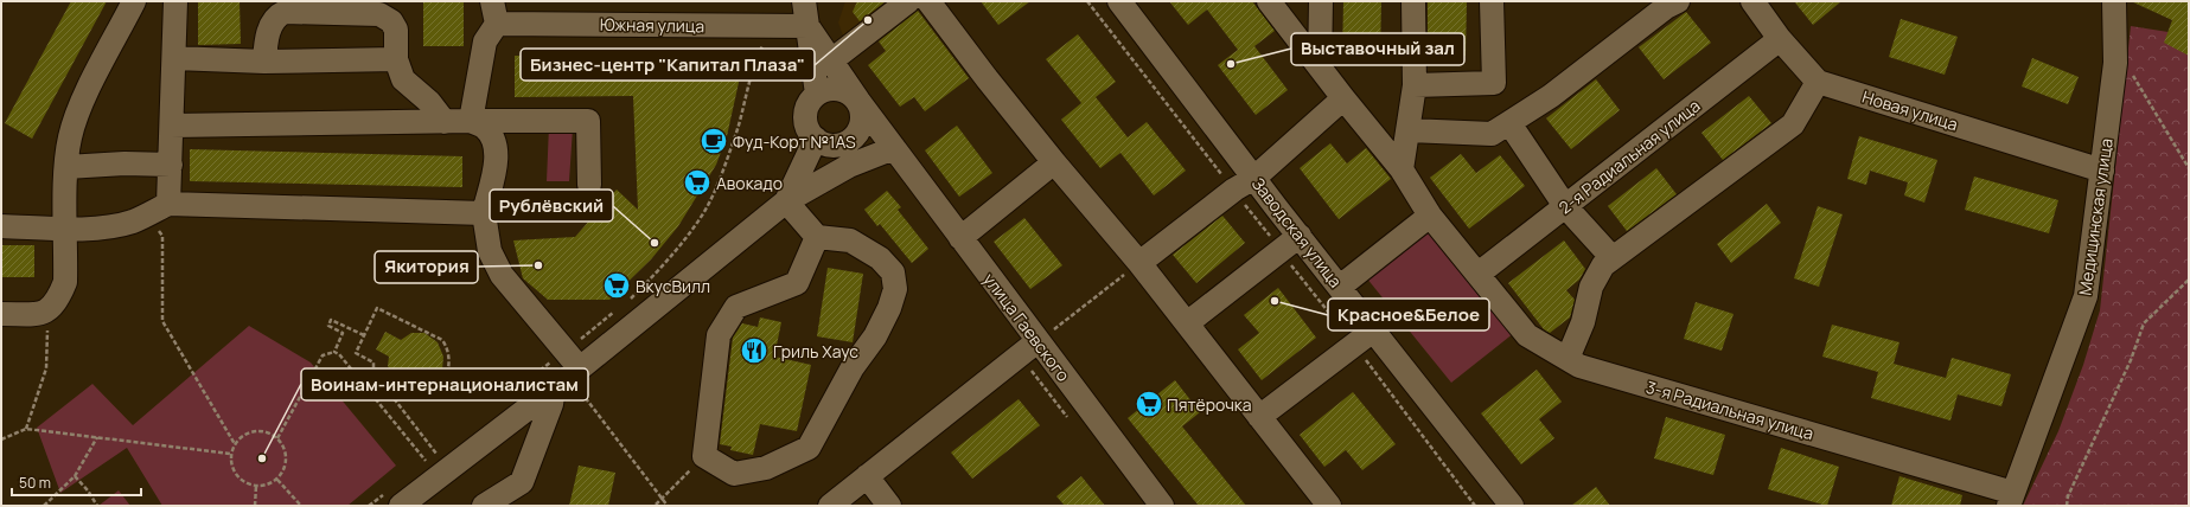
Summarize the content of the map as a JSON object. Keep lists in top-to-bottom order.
{
  "streets": {
    "street": [
      "Южная улица",
      "Новая улица",
      "2-я Радиальная улица",
      "Медицинская улица",
      "Заводская улица",
      "улица Гаевского",
      "3-я Радиальная улица"
    ]
  },
  "crossings": [
    ["Южная улица", "улица Гаевского"],
    ["Новая улица", "Медицинская улица"],
    ["2-я Радиальная улица", "3-я Радиальная улица"],
    ["Медицинская улица", "3-я Радиальная улица"]
  ],
  "places": {
    "other": [
      "Бизнес-центр \"Капитал Плаза\"",
      "Выставочный зал",
      "Рублёвский",
      "Якитория",
      "Красное&Белое",
      "Воинам-интернационалистам"
    ],
    "cafe": ["Фуд-Корт №1AS"],
    "supermarket": ["Авокадо", "ВкусВилл", "Пятёрочка"],
    "restaurant": ["Гриль Хаус"]
  },
  "scale_bar": "50 m"
}
